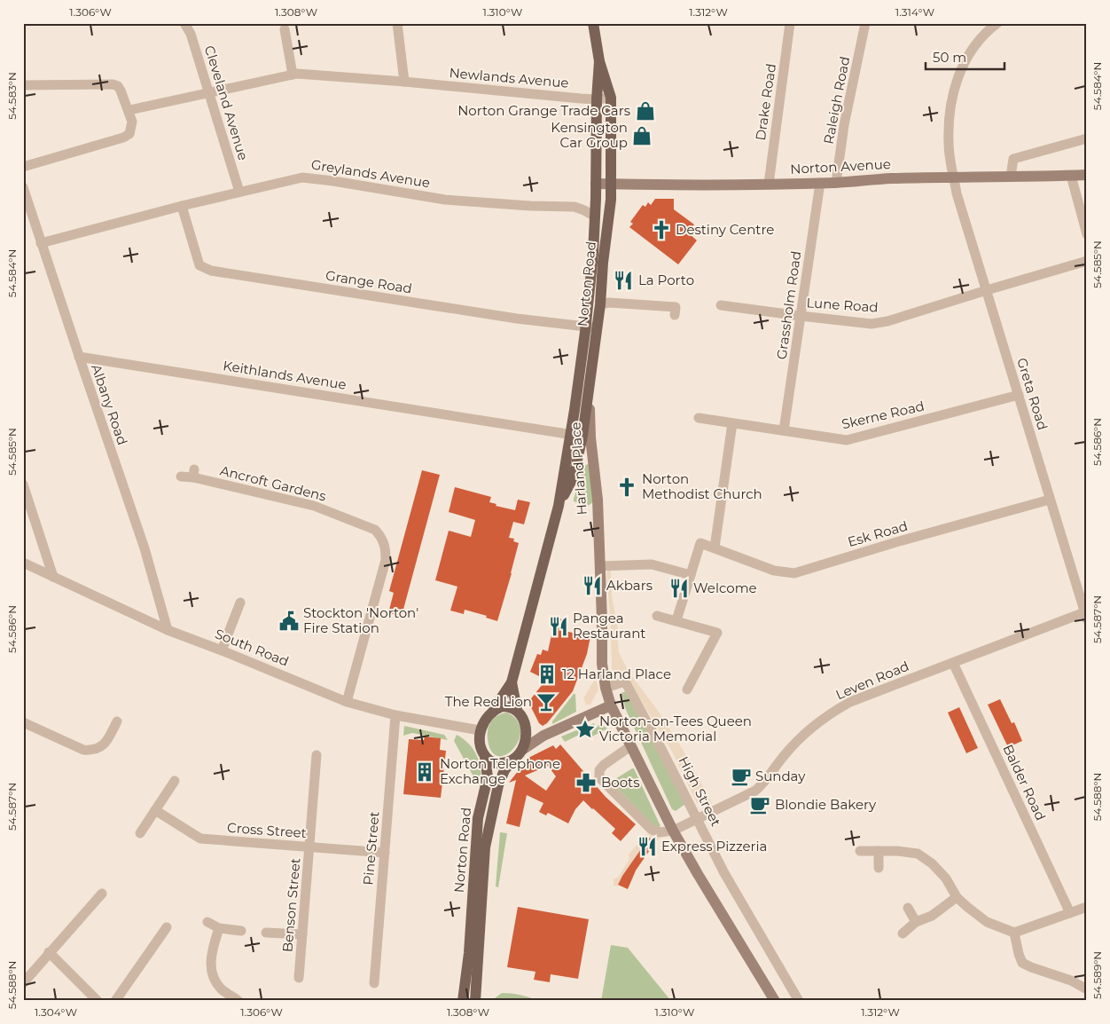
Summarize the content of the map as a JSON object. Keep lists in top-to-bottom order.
{
  "streets": {
    "main road": ["Norton Avenue", "Norton Road", "Harland Place"],
    "street": [
      "Newlands Avenue",
      "Raleigh Road",
      "Drake Road",
      "Cleveland Avenue",
      "Greylands Avenue",
      "Grange Road",
      "Grassholm Road",
      "Lune Road",
      "Keithlands Avenue",
      "Greta Road",
      "Albany Road",
      "Skerne Road",
      "Ancroft Gardens",
      "Esk Road",
      "South Road",
      "Leven Road",
      "Balder Road",
      "High Street",
      "Cross Street",
      "Pine Street",
      "Benson Street"
    ]
  },
  "crossings": [
    ["Newlands Avenue", "Cleveland Avenue"],
    ["Newlands Avenue", "Norton Road"],
    ["Raleigh Road", "Norton Avenue"],
    ["Drake Road", "Norton Avenue"],
    ["Cleveland Avenue", "Greylands Avenue"],
    ["Norton Avenue", "Norton Road"],
    ["Norton Avenue", "Grassholm Road"],
    ["Norton Avenue", "Greta Road"],
    ["Greylands Avenue", "Grange Road"],
    ["Greylands Avenue", "Norton Road"],
    ["Greylands Avenue", "Albany Road"],
    ["Grange Road", "Norton Road"],
    ["Norton Road", "Keithlands Avenue"],
    ["Norton Road", "Harland Place"],
    ["Norton Road", "South Road"],
    ["Grassholm Road", "Lune Road"],
    ["Grassholm Road", "Skerne Road"],
    ["Lune Road", "Greta Road"],
    ["Keithlands Avenue", "Albany Road"],
    ["Keithlands Avenue", "Harland Place"],
    ["Greta Road", "Skerne Road"],
    ["Greta Road", "Esk Road"],
    ["Greta Road", "Leven Road"],
    ["Albany Road", "South Road"],
    ["Harland Place", "High Street"],
    ["Ancroft Gardens", "South Road"],
    ["South Road", "Pine Street"],
    ["Leven Road", "Balder Road"],
    ["Leven Road", "High Street"],
    ["Cross Street", "Pine Street"],
    ["Cross Street", "Benson Street"]
  ],
  "places": {
    "shop": ["Norton Grange Trade Cars", "Kensington Car Group"],
    "church": ["Destiny Centre", "Norton Methodist Church"],
    "restaurant": [
      "La Porto",
      "Akbars",
      "Welcome",
      "Pangea Restaurant",
      "Express Pizzeria"
    ],
    "public building": ["Stockton 'Norton' Fire Station"],
    "building": ["12 Harland Place", "Norton Telephone Exchange"],
    "bar": ["The Red Lion"],
    "place": ["Norton-on-Tees Queen Victoria Memorial"],
    "cafe": ["Sunday", "Blondie Bakery"],
    "pharmacy": ["Boots"]
  },
  "scale_bar": "50 m",
  "coordinates": [
    "1.306°W",
    "1.308°W",
    "1.310°W",
    "1.312°W",
    "1.314°W",
    "54.584°N",
    "54.583°N",
    "54.585°N",
    "54.586°N",
    "54.587°N",
    "54.588°N",
    "54.589°N",
    "1.304°W"
  ]
}
